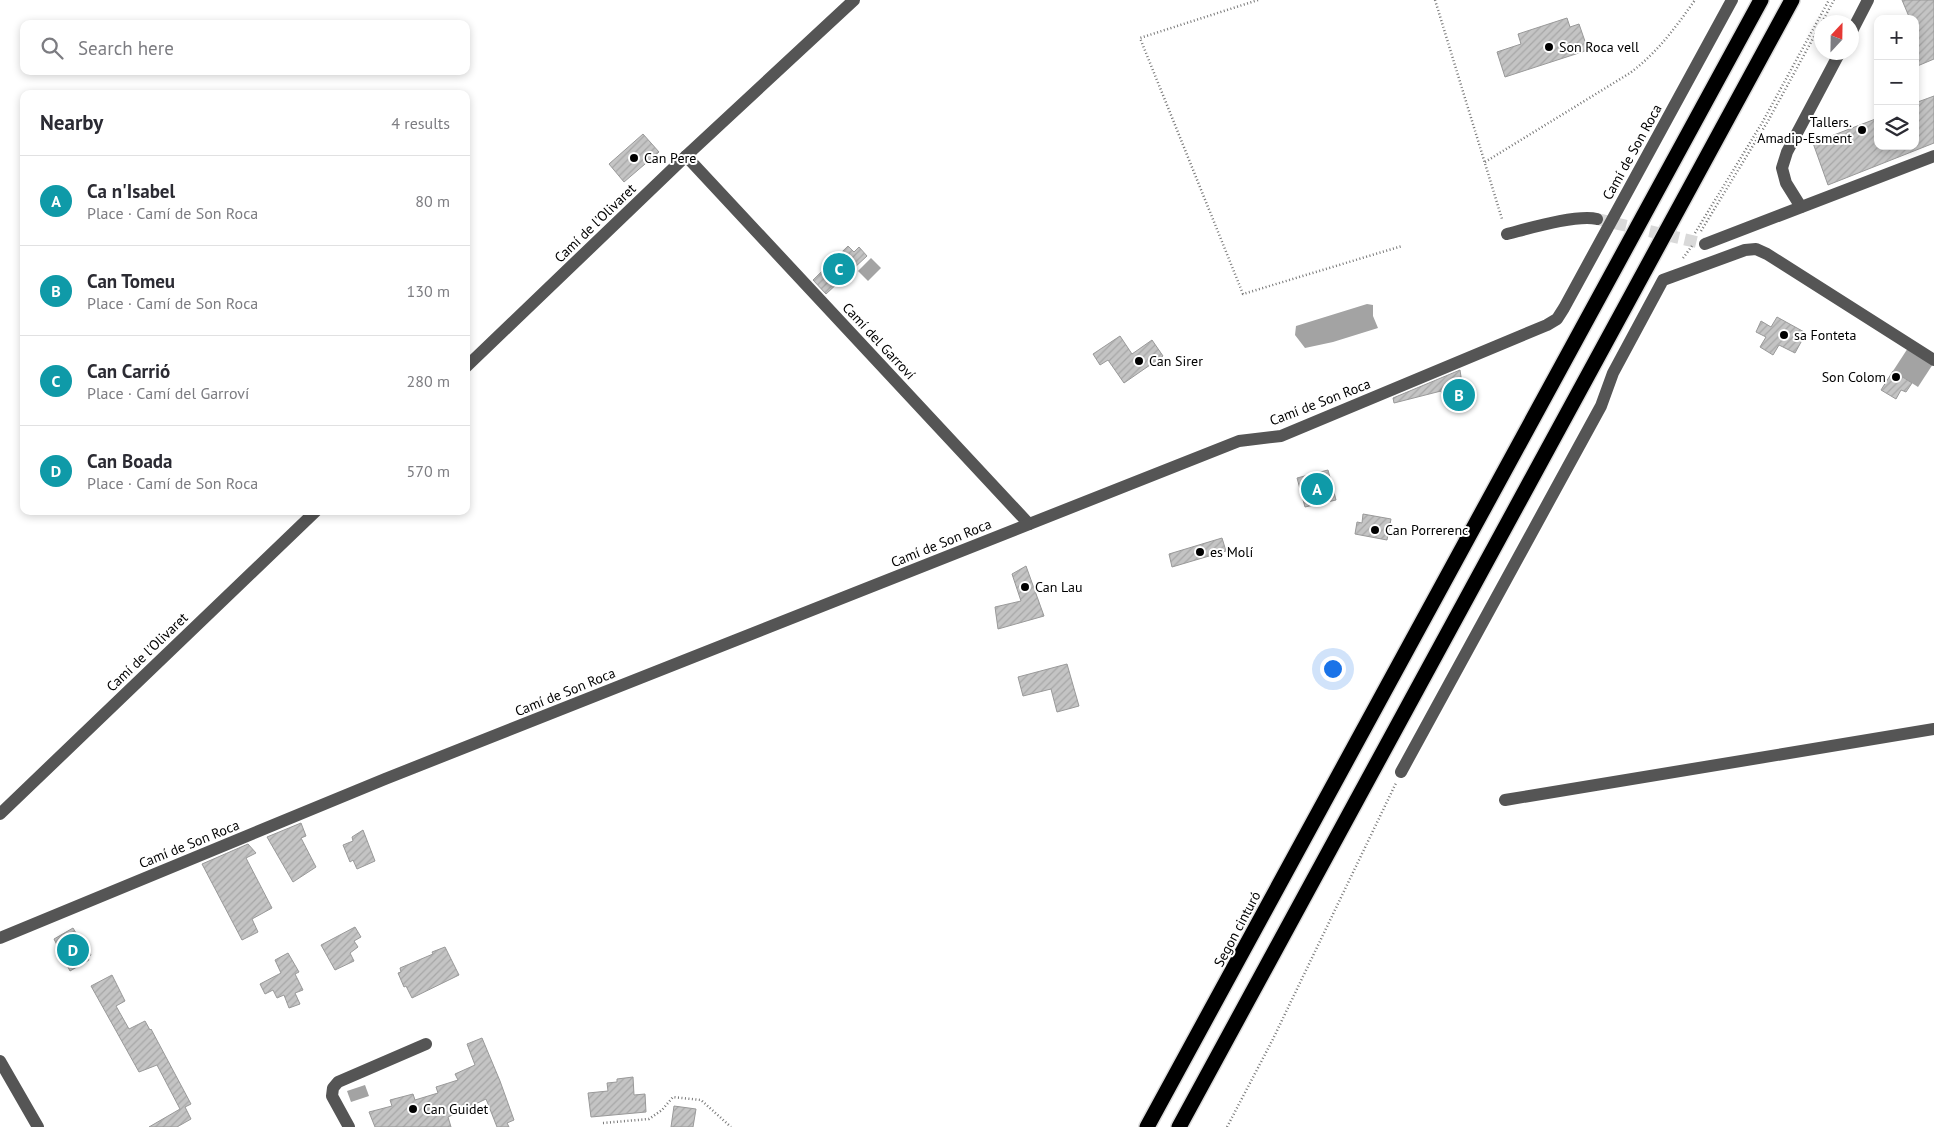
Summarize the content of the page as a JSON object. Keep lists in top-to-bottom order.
{
  "streets": {
    "highway": ["Segon cinturó"],
    "street": ["Camí de Son Roca", "Camí de l'Olivaret", "Camí del Garroví"]
  },
  "crossings": [
    ["Camí de Son Roca", "Camí del Garroví"],
    ["Camí de l'Olivaret", "Camí del Garroví"]
  ],
  "places": [
    "Son Roca vell",
    "Tallers. Amadip-Esment",
    "Can Pere",
    "sa Fonteta",
    "Can Sirer",
    "Son Colom",
    "Can Porrerenc",
    "es Molí",
    "Can Lau",
    "Can Guidet"
  ],
  "north": "top",
  "page": {
    "map_buttons": ["+", "−"],
    "search": "Search here",
    "heading": ["Nearby", "4 results"],
    "list": [
      {
        "mark": "A",
        "name": "Ca n'Isabel",
        "note": "Place · Camí de Son Roca",
        "value": "80 m"
      },
      {
        "mark": "B",
        "name": "Can Tomeu",
        "note": "Place · Camí de Son Roca",
        "value": "130 m"
      },
      {
        "mark": "C",
        "name": "Can Carrió",
        "note": "Place · Camí del Garroví",
        "value": "280 m"
      },
      {
        "mark": "D",
        "name": "Can Boada",
        "note": "Place · Camí de Son Roca",
        "value": "570 m"
      }
    ],
    "pins": [
      "C",
      "B",
      "A",
      "D"
    ]
  }
}
